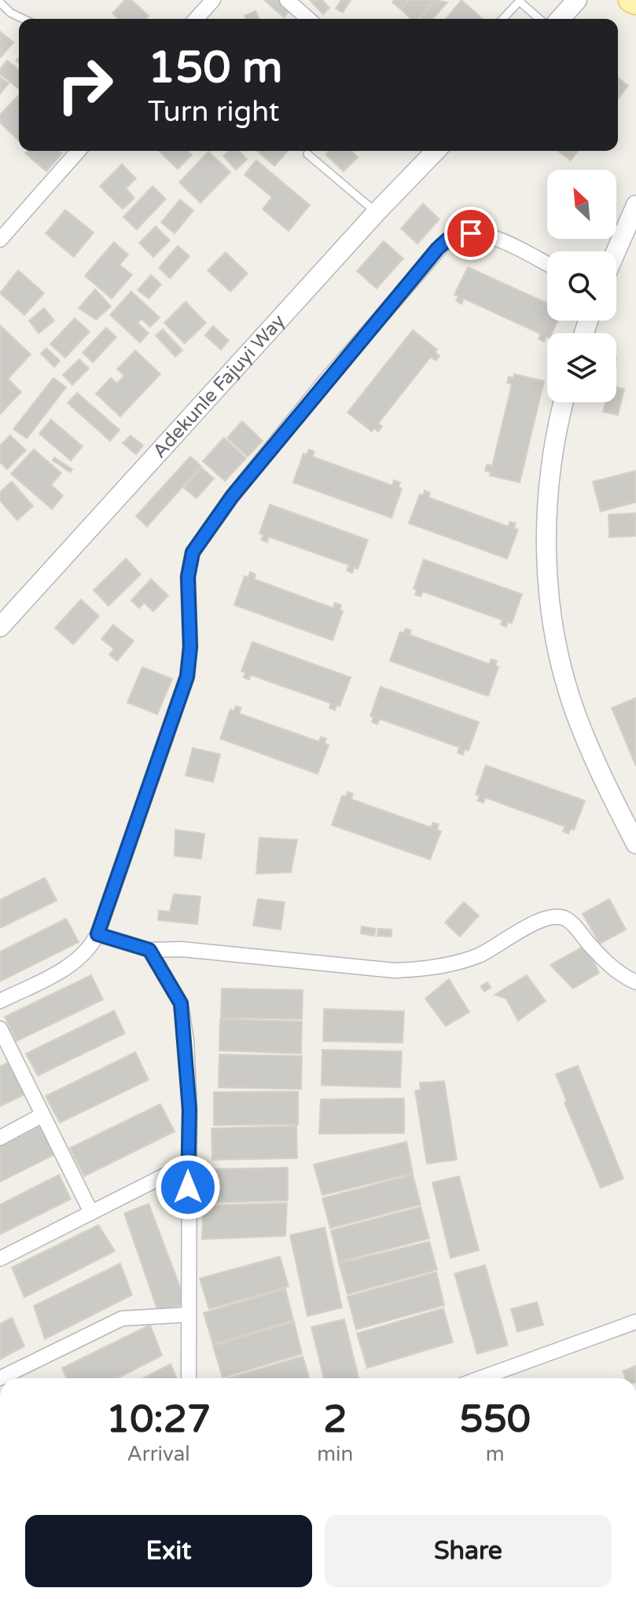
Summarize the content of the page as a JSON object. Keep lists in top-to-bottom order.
{
  "streets": {
    "street": ["Adekunle Fajuyi Way"]
  },
  "north": "top left",
  "page": {
    "turn": ["150 m", "Turn right"],
    "eta": [
      "10:27",
      "Arrival",
      "2",
      "min",
      "550",
      "m"
    ],
    "buttons": ["Exit", "Share"]
  }
}
